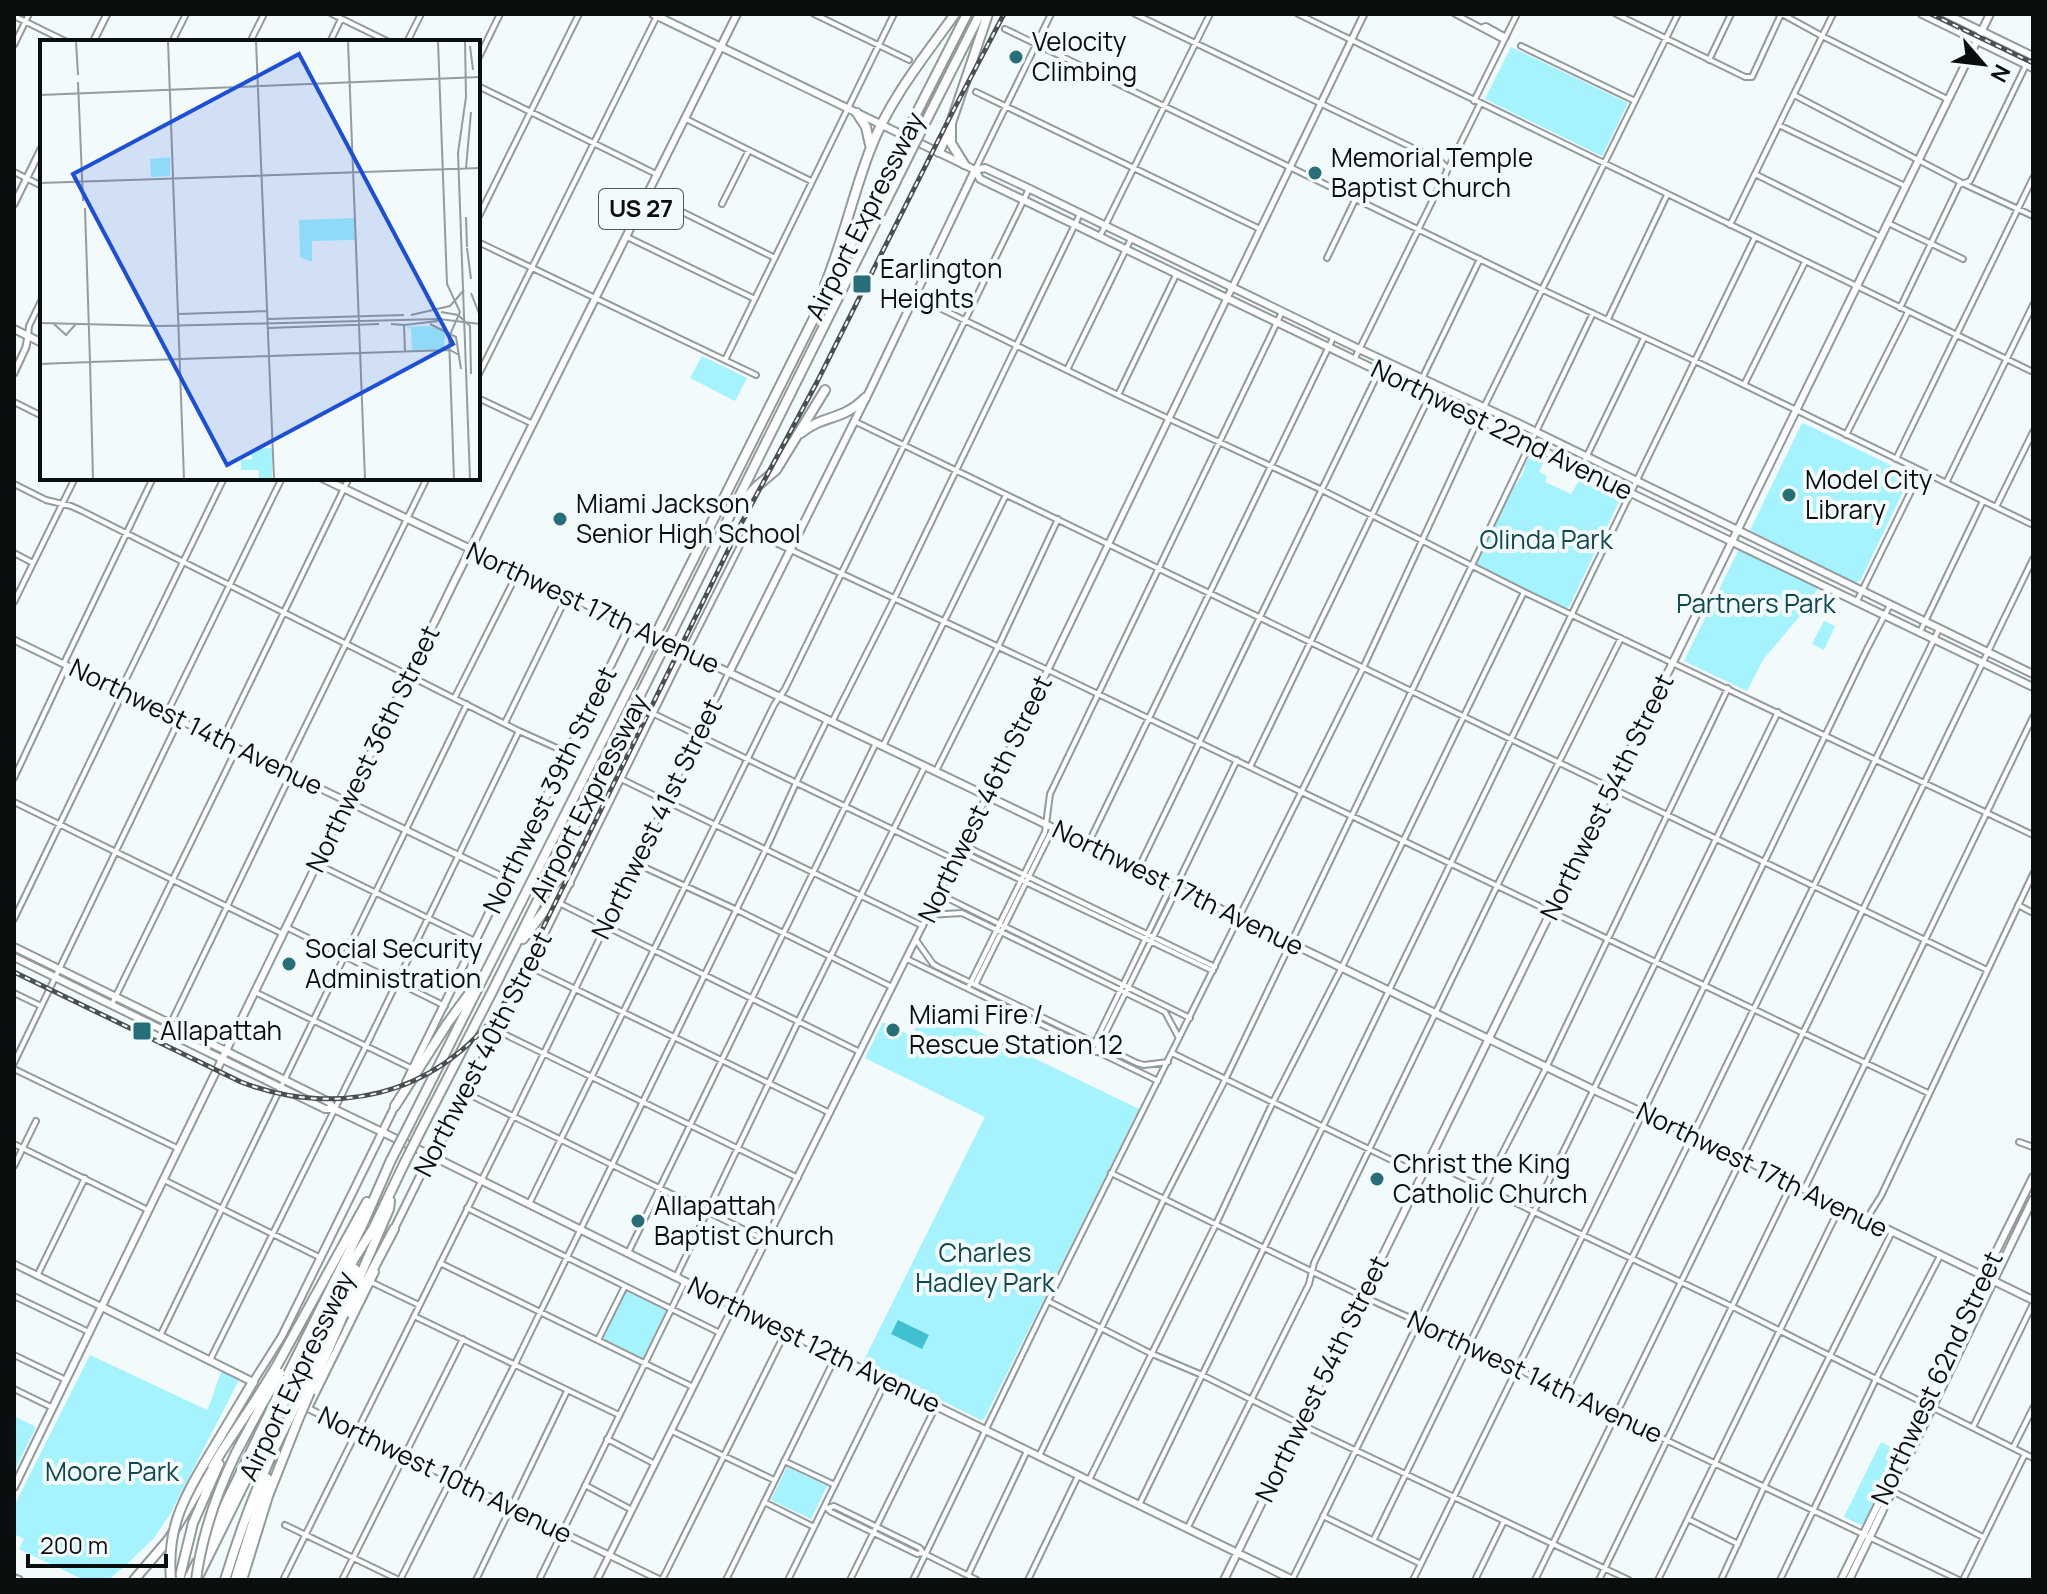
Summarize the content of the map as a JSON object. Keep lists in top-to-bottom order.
{
  "streets": {
    "highway": ["Airport Expressway"],
    "main road": [
      "US 27",
      "Northwest 22nd Avenue",
      "Northwest 17th Avenue",
      "Northwest 36th Street",
      "Northwest 39th Street",
      "Northwest 54th Street",
      "Northwest 41st Street",
      "Northwest 40th Street",
      "Northwest 12th Avenue",
      "Northwest 62nd Street",
      "Northwest 10th Avenue"
    ],
    "street": ["Northwest 14th Avenue", "Northwest 46th Street"]
  },
  "crossings": [
    ["Northwest 22nd Avenue", "Northwest 36th Street"],
    ["Northwest 22nd Avenue", "Northwest 54th Street"],
    ["Northwest 22nd Avenue", "Northwest 46th Street"],
    ["Northwest 22nd Avenue", "Northwest 41st Street"],
    ["Northwest 17th Avenue", "Northwest 36th Street"],
    ["Northwest 17th Avenue", "Northwest 39th Street"],
    ["Northwest 17th Avenue", "Northwest 54th Street"],
    ["Northwest 17th Avenue", "Northwest 46th Street"],
    ["Northwest 17th Avenue", "Northwest 41st Street"],
    ["Northwest 17th Avenue", "Northwest 40th Street"],
    ["Northwest 17th Avenue", "Northwest 62nd Street"],
    ["Northwest 14th Avenue", "Northwest 36th Street"],
    ["Northwest 14th Avenue", "Northwest 39th Street"],
    ["Northwest 14th Avenue", "Northwest 54th Street"],
    ["Northwest 14th Avenue", "Northwest 62nd Street"],
    ["Northwest 36th Street", "Northwest 12th Avenue"],
    ["Northwest 36th Street", "Northwest 10th Avenue"],
    ["Northwest 39th Street", "Northwest 12th Avenue"],
    ["Northwest 39th Street", "Northwest 10th Avenue"],
    ["Northwest 54th Street", "Northwest 12th Avenue"],
    ["Northwest 46th Street", "Northwest 12th Avenue"],
    ["Northwest 46th Street", "Northwest 10th Avenue"],
    ["Northwest 41st Street", "Northwest 40th Street"],
    ["Northwest 41st Street", "Northwest 12th Avenue"],
    ["Northwest 41st Street", "Northwest 10th Avenue"],
    ["Northwest 40th Street", "Northwest 12th Avenue"],
    ["Northwest 40th Street", "Northwest 10th Avenue"]
  ],
  "parks": [
    "Olinda Park",
    "Partners Park",
    "Charles Hadley Park",
    "Moore Park"
  ],
  "places": {
    "other": [
      "Velocity Climbing",
      "Memorial Temple Baptist Church",
      "Model City Library",
      "Miami Jackson Senior High School",
      "Social Security Administration",
      "Miami Fire / Rescue Station 12",
      "Christ the King Catholic Church",
      "Allapattah Baptist Church"
    ],
    "transit": ["Earlington Heights", "Allapattah"]
  },
  "scale_bar": "200 m",
  "north": "bottom right"
}
